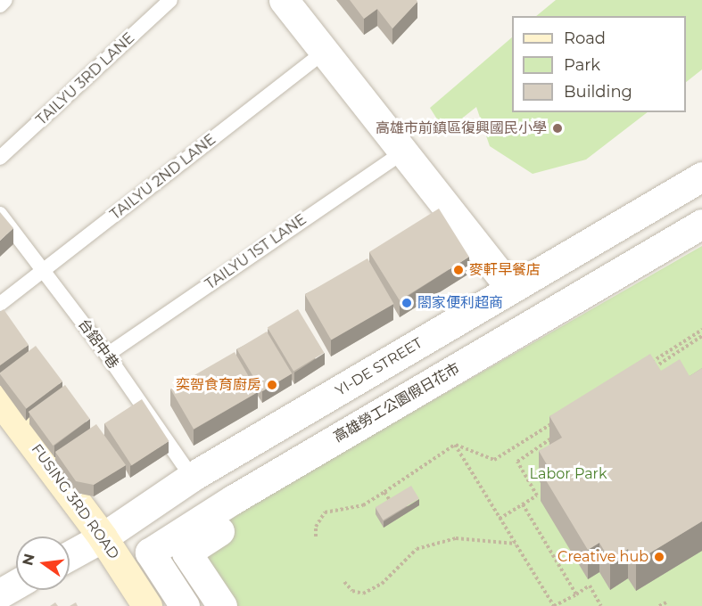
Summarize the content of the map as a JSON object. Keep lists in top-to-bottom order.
{
  "streets": {
    "street": ["YI-DE STREET", "高雄勞工公園假日花市", "FUSING 3RD ROAD"],
    "lane": [
      "TAILYU 3RD LANE",
      "TAILYU 2ND LANE",
      "TAILYU 1ST LANE",
      "台鋁中巷"
    ]
  },
  "crossings": [
    ["TAILYU 2ND LANE", "台鋁中巷"],
    ["TAILYU 1ST LANE", "台鋁中巷"],
    ["台鋁中巷", "YI-DE STREET"],
    ["YI-DE STREET", "FUSING 3RD ROAD"]
  ],
  "parks": ["Labor Park"],
  "places": [
    "高雄市前鎮區復興國民小學",
    "麥軒早餐店",
    "閤家便利超商",
    "奕哿食育廚房",
    "Creative hub"
  ],
  "legend": ["Road", "Park", "Building"],
  "north": "left"
}
